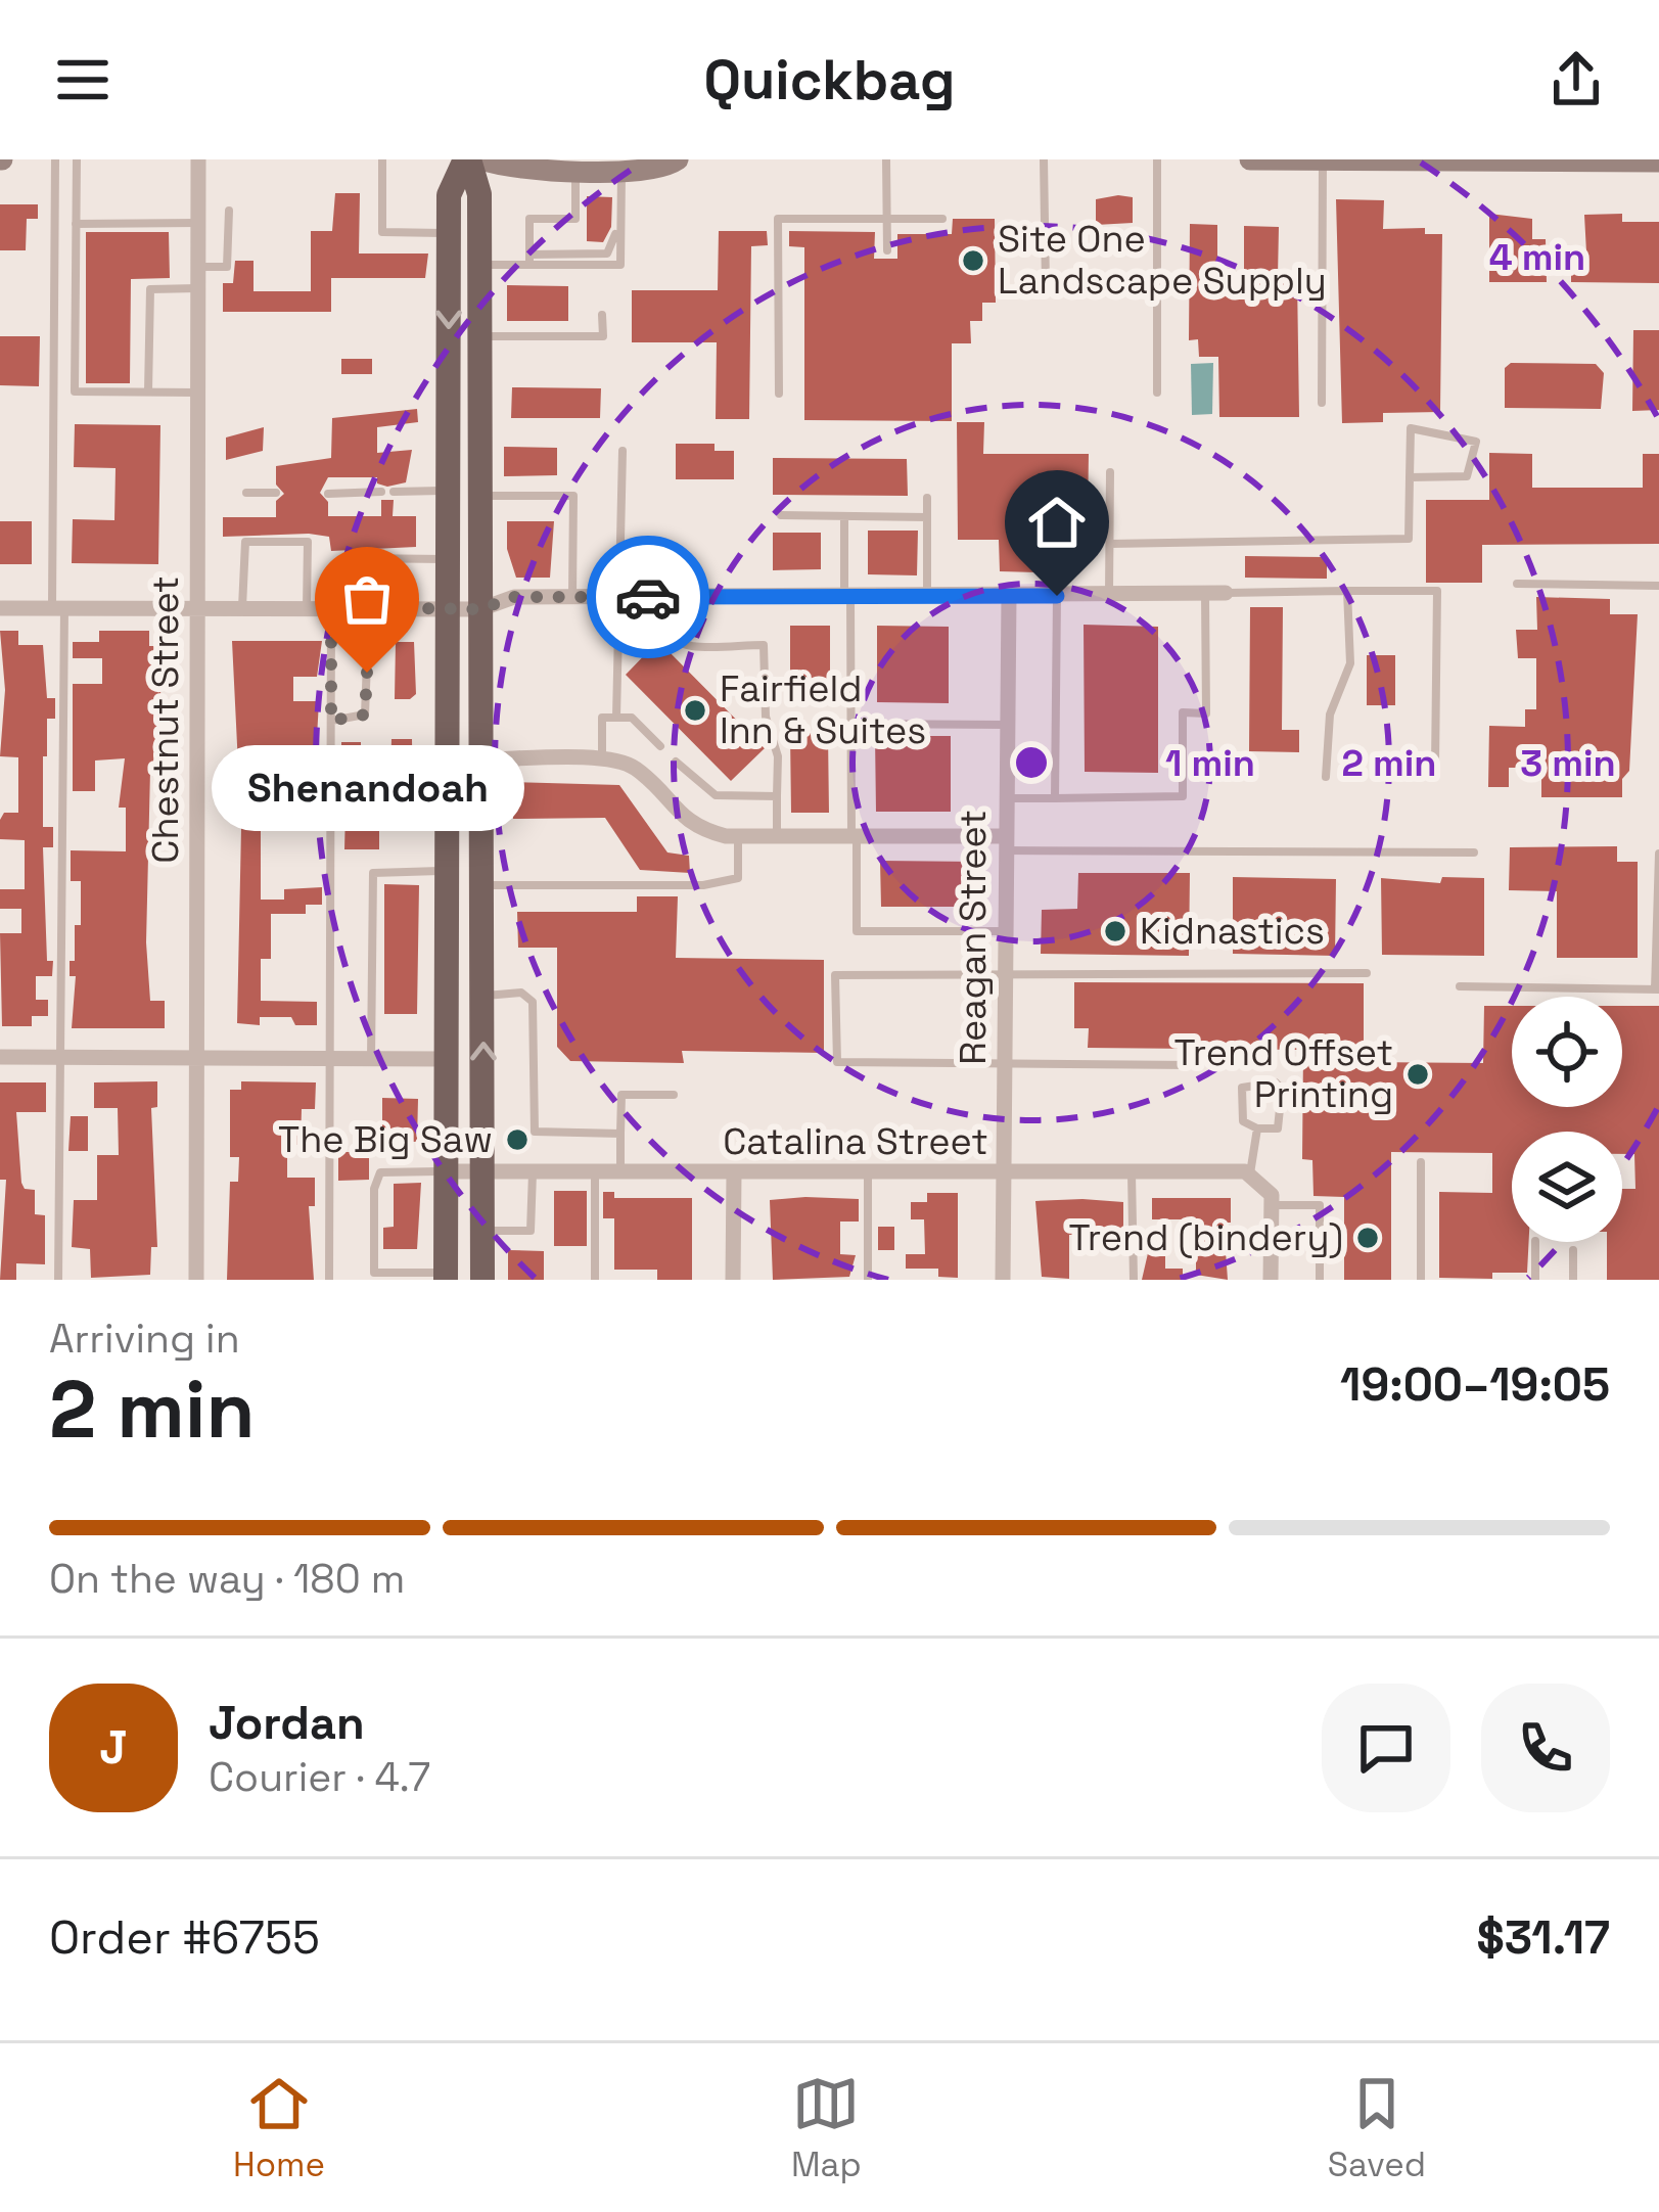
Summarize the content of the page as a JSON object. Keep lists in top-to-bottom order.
{
  "streets": {
    "street": ["Chestnut Street", "Reagan Street", "Catalina Street"]
  },
  "crossings": [
    ["Reagan Street", "Catalina Street"]
  ],
  "places": [
    "Site One Landscape Supply",
    "Shenandoah",
    "Fairfield Inn & Suites",
    "Kidnastics",
    "Trend Offset Printing",
    "The Big Saw",
    "Trend (bindery)"
  ],
  "page": {
    "header": "Quickbag",
    "bubble": "Shenandoah",
    "heading": ["2 min", "Arriving in", "19:00–19:05"],
    "panel": [
      "Jordan",
      "Courier · 4.7",
      "Order #6755",
      "$31.17"
    ],
    "bar": "On the way · 180 m",
    "round": "J",
    "tabs": ["Home", "Map", "Saved"]
  },
  "rings": [
    "4 min",
    "1 min",
    "2 min",
    "3 min"
  ]
}
